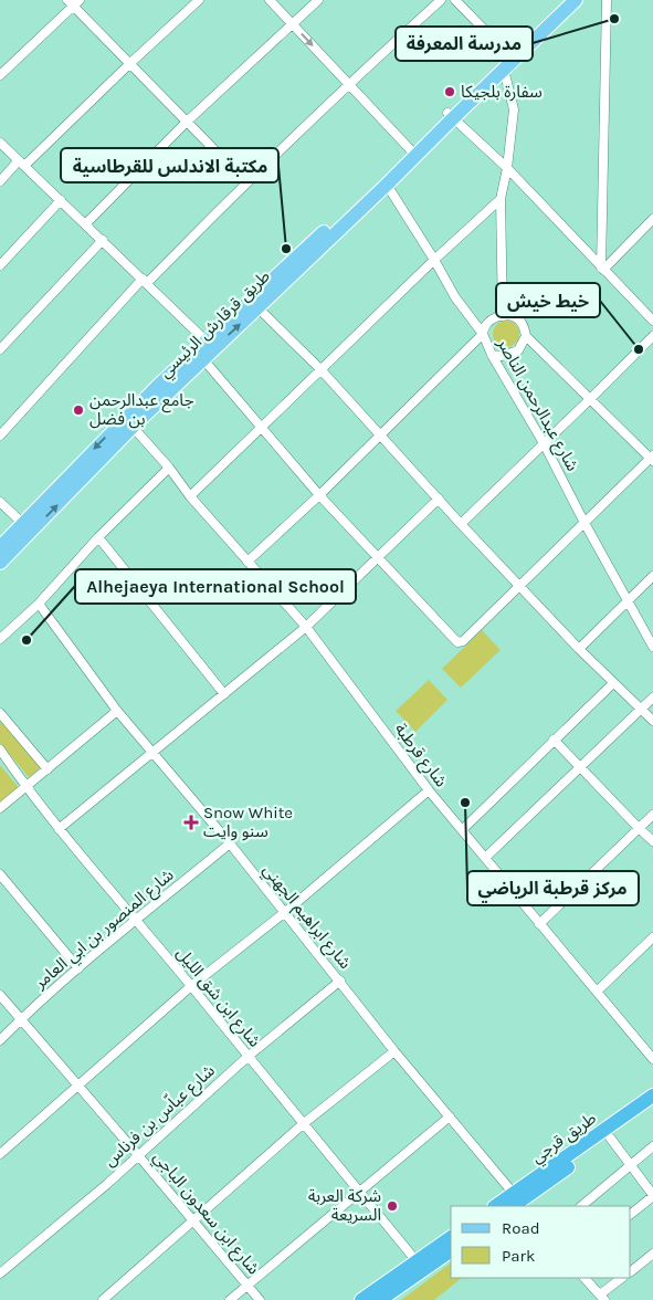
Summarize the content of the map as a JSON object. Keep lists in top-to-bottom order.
{
  "streets": {
    "highway": ["طريق قرجي"],
    "main road": ["طريق قرقارش الرئيسي"],
    "street": [
      "شارع عبدالرحمن الناصر",
      "شارع قرطبة",
      "شارع ابراهيم الجهني",
      "شارع المنصور بن ابي العامر",
      "شارع ابن شق الليل",
      "شارع عباّس بن فرناس",
      "شارع ابن سعدون الباجي"
    ]
  },
  "crossings": [
    ["طريق قرقارش الرئيسي", "شارع عبدالرحمن الناصر"],
    ["طريق قرقارش الرئيسي", "شارع قرطبة"],
    ["شارع ابراهيم الجهني", "شارع المنصور بن ابي العامر"],
    ["شارع ابراهيم الجهني", "شارع عباّس بن فرناس"],
    ["شارع ابراهيم الجهني", "طريق قرجي"],
    ["شارع المنصور بن ابي العامر", "شارع ابن شق الليل"],
    ["شارع المنصور بن ابي العامر", "شارع ابن سعدون الباجي"],
    ["شارع ابن شق الليل", "شارع عباّس بن فرناس"],
    ["شارع عباّس بن فرناس", "شارع ابن سعدون الباجي"]
  ],
  "places": {
    "other": [
      "مدرسة المعرفة",
      "سفارة بلجيكا",
      "مكتبة الاندلس للقرطاسية",
      "خيط خيش",
      "جامع عبدالرحمن بن فضل",
      "Alhejaeya International School",
      "مركز قرطبة الرياضي",
      "شركة العربة السريعة"
    ],
    "health": ["Snow White سنو وايت"]
  },
  "legend": ["Road", "Park"]
}
